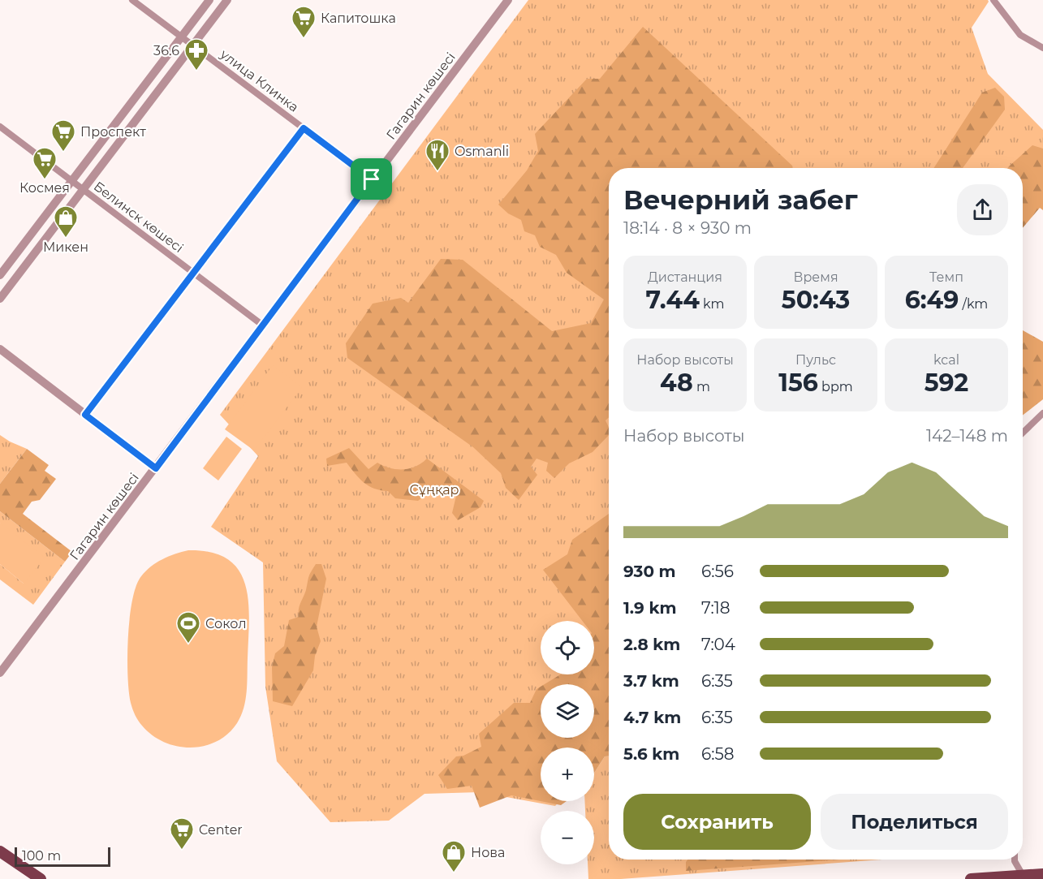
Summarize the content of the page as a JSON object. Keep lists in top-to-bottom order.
{
  "streets": {
    "street": ["улица Клинка", "Гагарин көшесі", "Белинск көшесі"]
  },
  "crossings": [
    ["улица Клинка", "Гагарин көшесі"],
    ["Гагарин көшесі", "Белинск көшесі"]
  ],
  "parks": ["Сұңқар"],
  "places": {
    "supermarket": [
      "Капитошка",
      "Проспект",
      "Космея",
      "Center"
    ],
    "pharmacy": ["36.6"],
    "restaurant": ["Osmanli"],
    "shop": ["Микен", "Нова"],
    "sports": ["Сокол"]
  },
  "scale_bar": "100 m",
  "page": {
    "heading": ["Вечерний забег", "18:14 · 8 × 930 m"],
    "stats": [
      ["Дистанция", "7.44 km"],
      ["Время", "50:43"],
      ["Темп", "6:49 /km"],
      ["Набор высоты", "48 m"],
      ["Пульс", "156 bpm"],
      ["kcal", "592"]
    ],
    "chart": ["Набор высоты", "142–148 m"],
    "list": [
      {
        "name": "930 m",
        "note": "6:56"
      },
      {
        "name": "1.9 km",
        "note": "7:18"
      },
      {
        "name": "2.8 km",
        "note": "7:04"
      },
      {
        "name": "3.7 km",
        "note": "6:35"
      },
      {
        "name": "4.7 km",
        "note": "6:35"
      },
      {
        "name": "5.6 km",
        "note": "6:58"
      }
    ],
    "map_buttons": ["+", "−"],
    "buttons": ["Сохранить", "Поделиться"],
    "scale": "100 m"
  }
}
